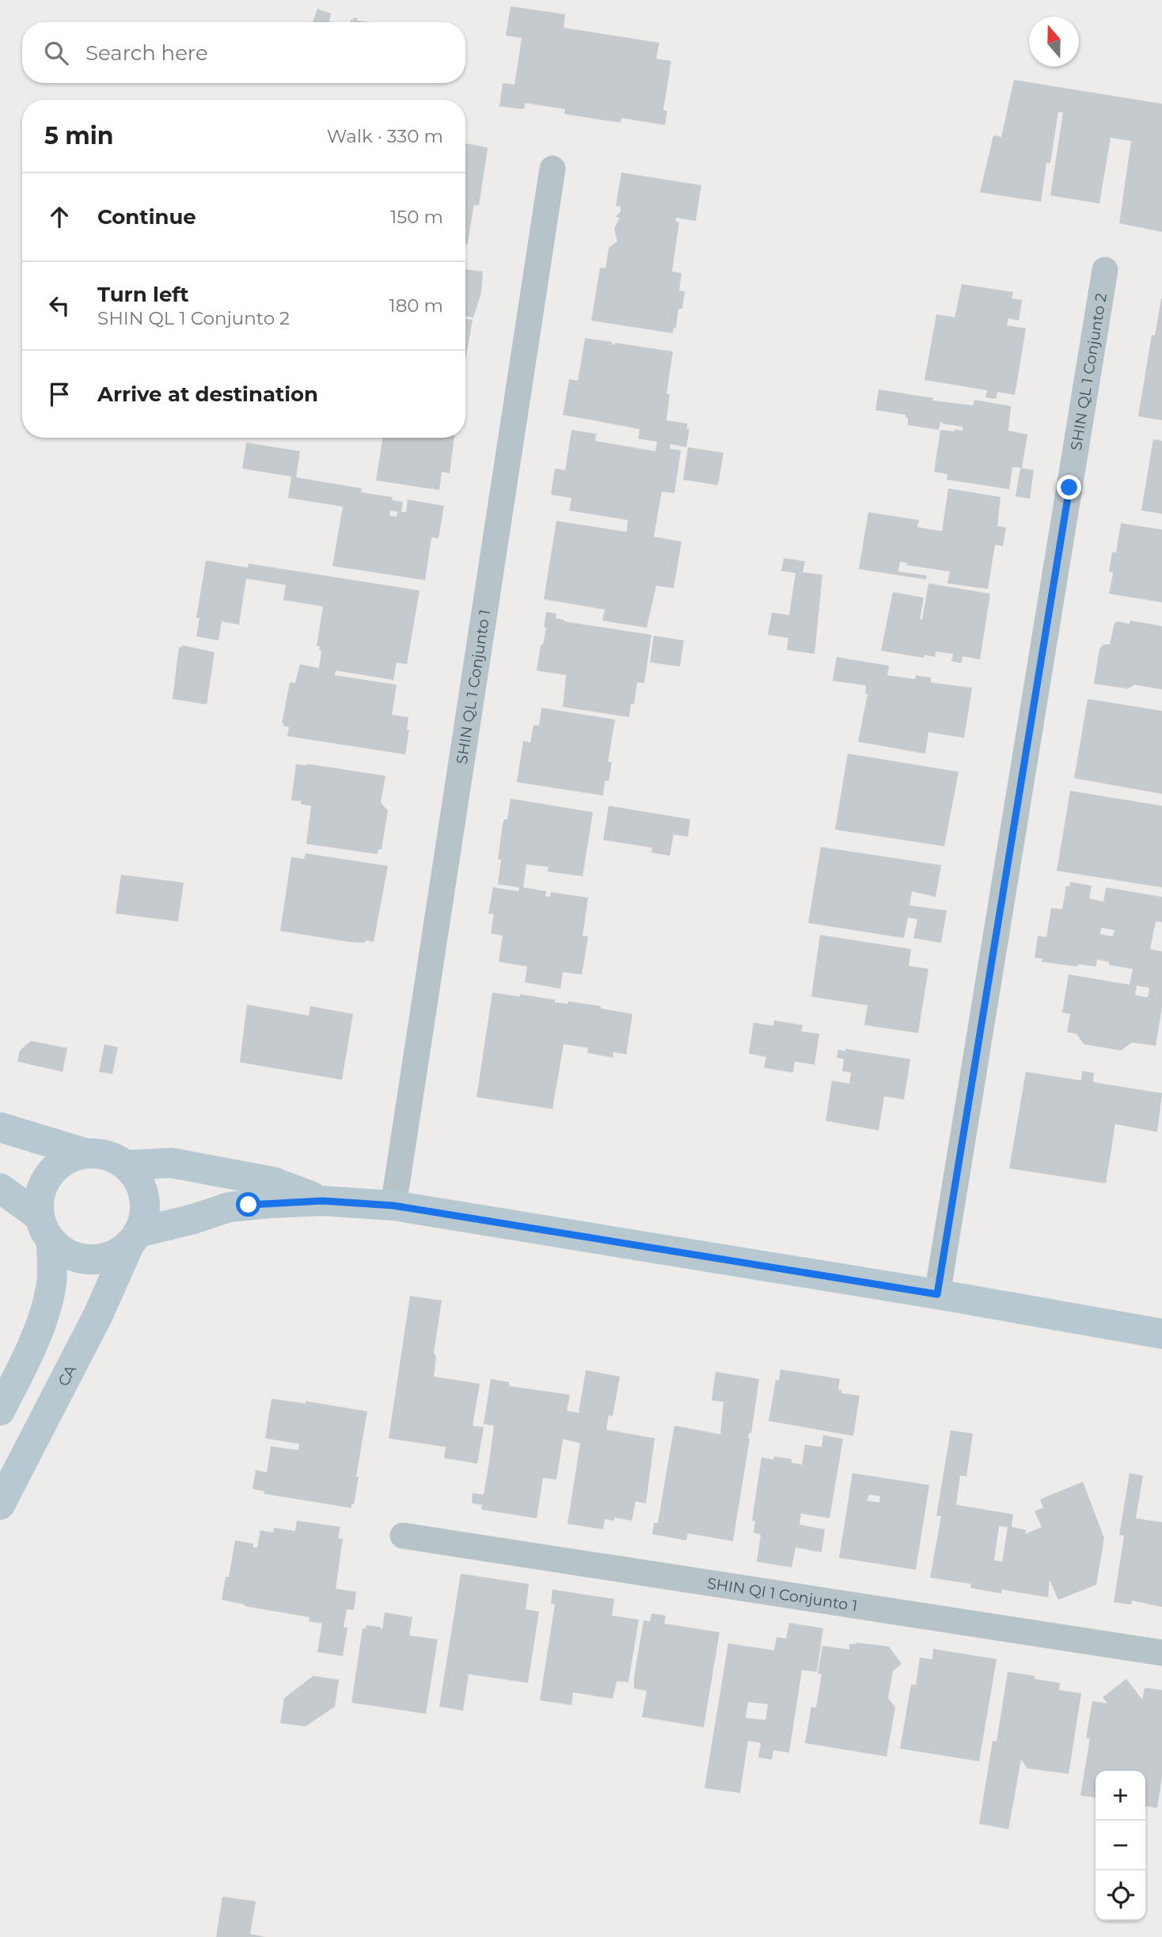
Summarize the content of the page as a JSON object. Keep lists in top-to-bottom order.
{
  "streets": {
    "street": [
      "SHIN QL 1 Conjunto 2",
      "SHIN QL 1 Conjunto 1",
      "CA",
      "SHIN QI 1 Conjunto 1"
    ]
  },
  "north": "top",
  "page": {
    "search": "Search here",
    "heading": ["5 min", "Walk · 330 m"],
    "list": [
      ["Continue", "150 m"],
      ["Turn left", "SHIN QL 1 Conjunto 2", "180 m"],
      "Arrive at destination"
    ],
    "map_buttons": ["+", "−"]
  }
}
